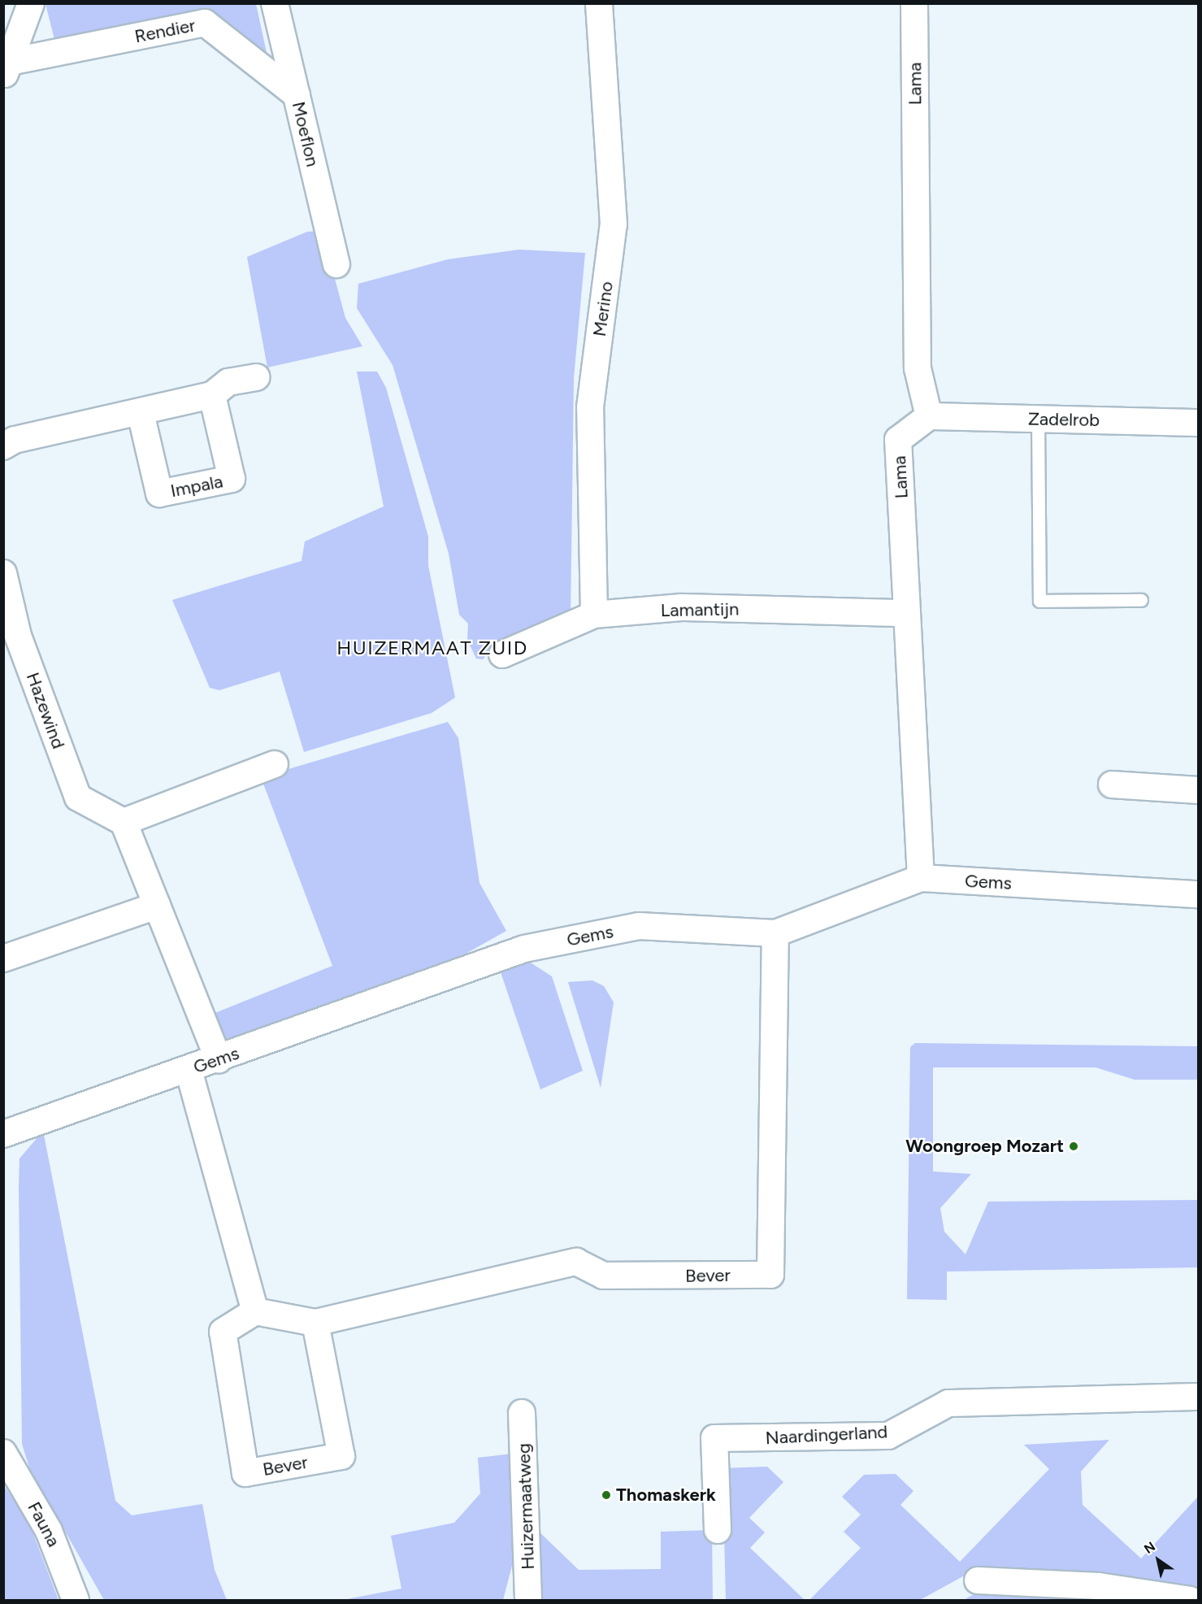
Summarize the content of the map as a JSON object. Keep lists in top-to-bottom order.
{
  "streets": {
    "street": [
      "Rendier",
      "Lama",
      "Moeflon",
      "Merino",
      "Zadelrob",
      "Impala",
      "Lamantijn",
      "Hazewind",
      "Gems",
      "Bever",
      "Naardingerland",
      "Huizermaatweg",
      "Fauna"
    ]
  },
  "crossings": [
    ["Rendier", "Moeflon"],
    ["Lama", "Zadelrob"],
    ["Lama", "Lamantijn"],
    ["Lama", "Gems"],
    ["Merino", "Lamantijn"],
    ["Gems", "Bever"]
  ],
  "districts": ["HUIZERMAAT ZUID"],
  "places": ["Woongroep Mozart", "Thomaskerk"],
  "north": "top left"
}
